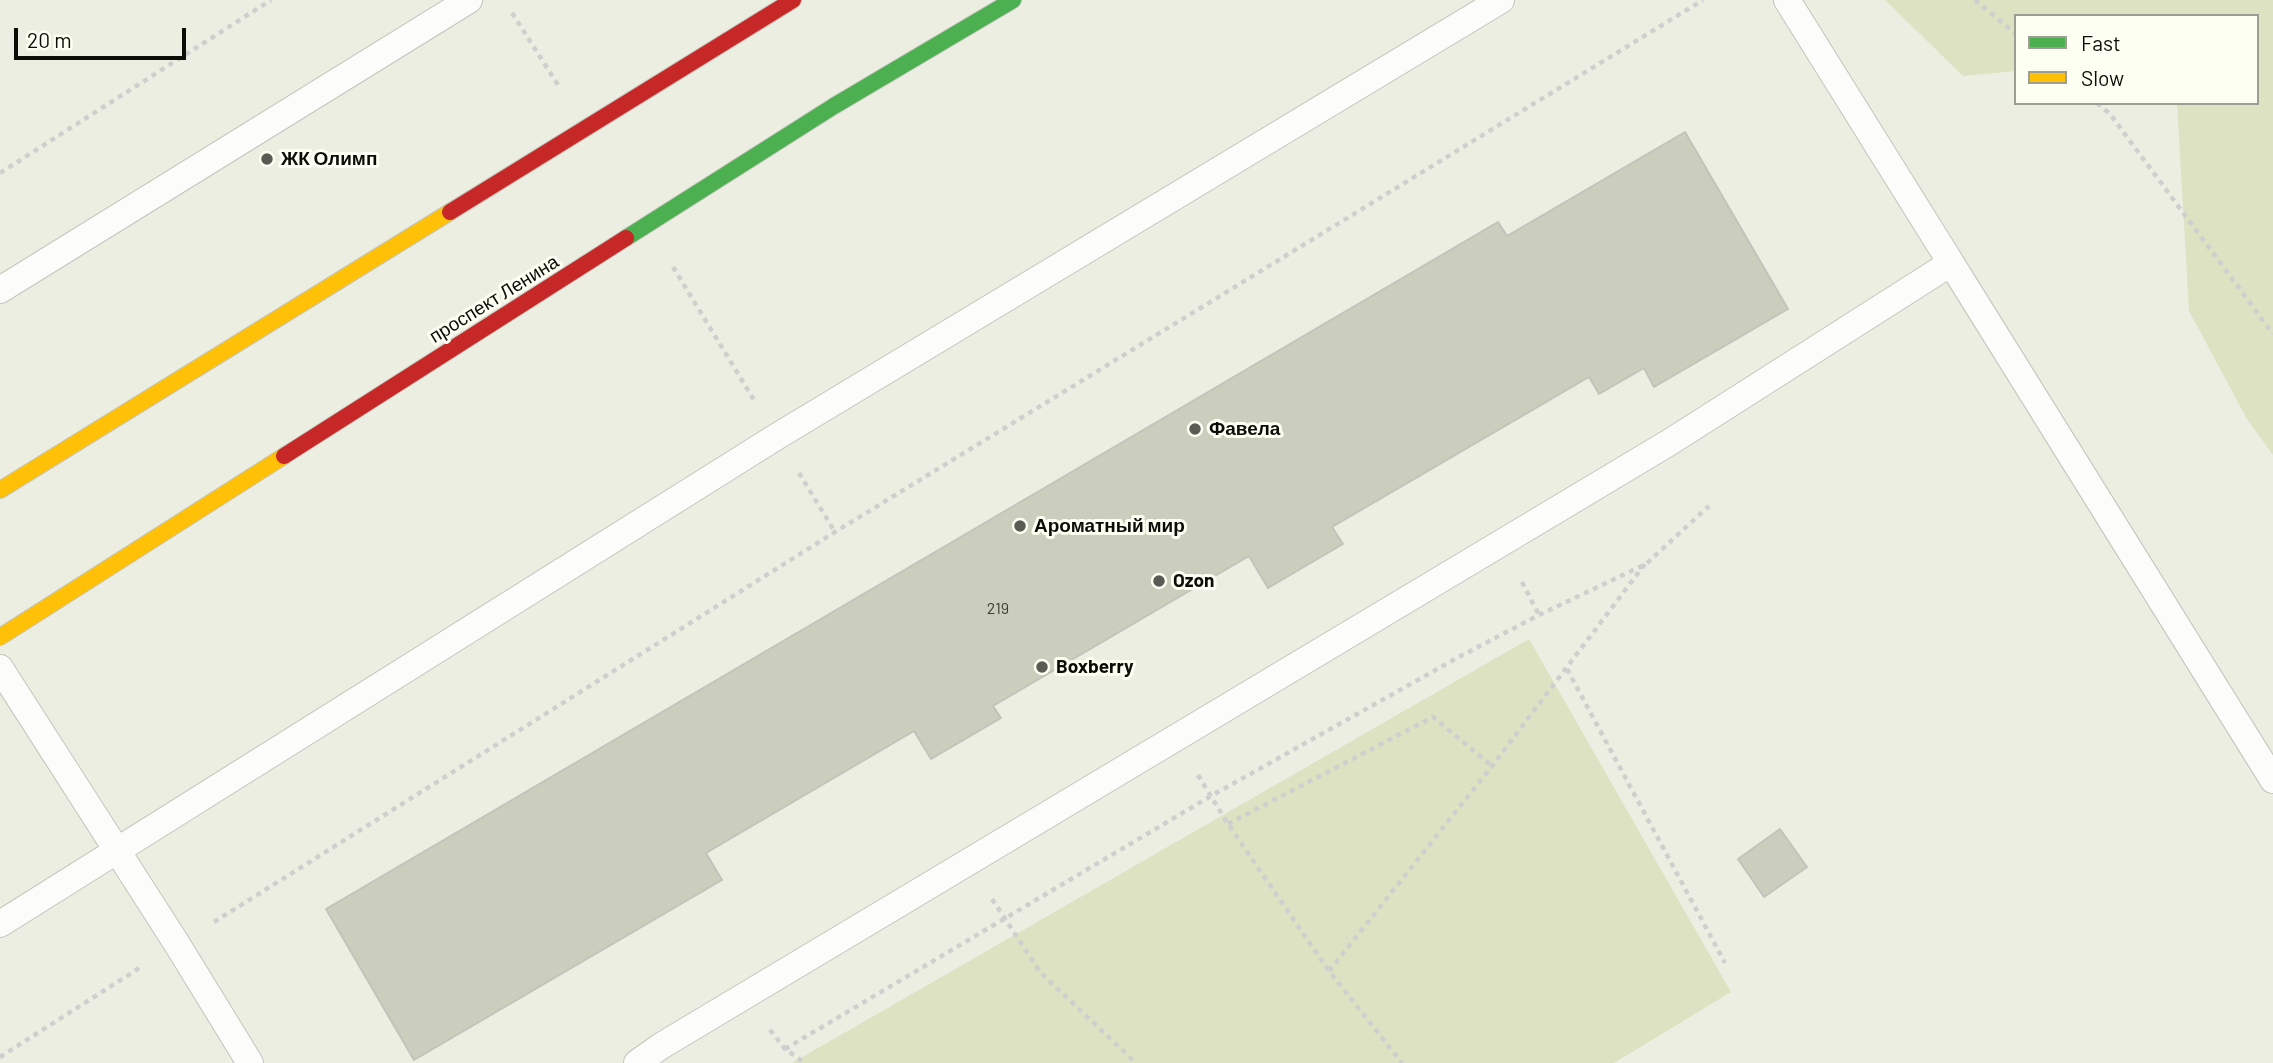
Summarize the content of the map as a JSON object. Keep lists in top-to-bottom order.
{
  "streets": {
    "street": ["проспект Ленина"]
  },
  "places": [
    "ЖК Олимп",
    "Фавела",
    "Ароматный мир",
    "Ozon",
    "Boxberry"
  ],
  "house_numbers": ["219"],
  "legend": ["Fast", "Slow"],
  "scale_bar": "20 m"
}
